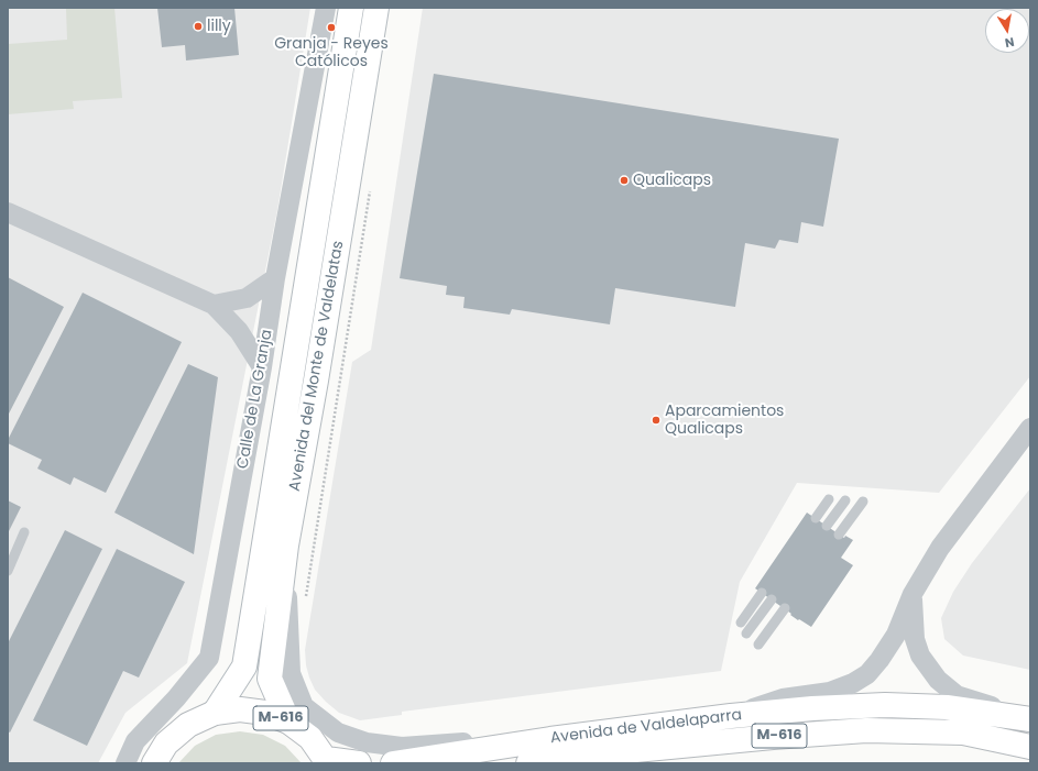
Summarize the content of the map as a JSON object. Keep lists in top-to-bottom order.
{
  "streets": {
    "main road": ["Avenida del Monte de Valdelatas", "M-616", "Avenida de Valdelaparra"],
    "street": ["Calle de La Granja"]
  },
  "crossings": [
    ["Avenida del Monte de Valdelatas", "M-616"]
  ],
  "places": [
    "lilly",
    "Granja - Reyes Católicos",
    "Qualicaps",
    "Aparcamientos Qualicaps"
  ],
  "north": "bottom"
}
